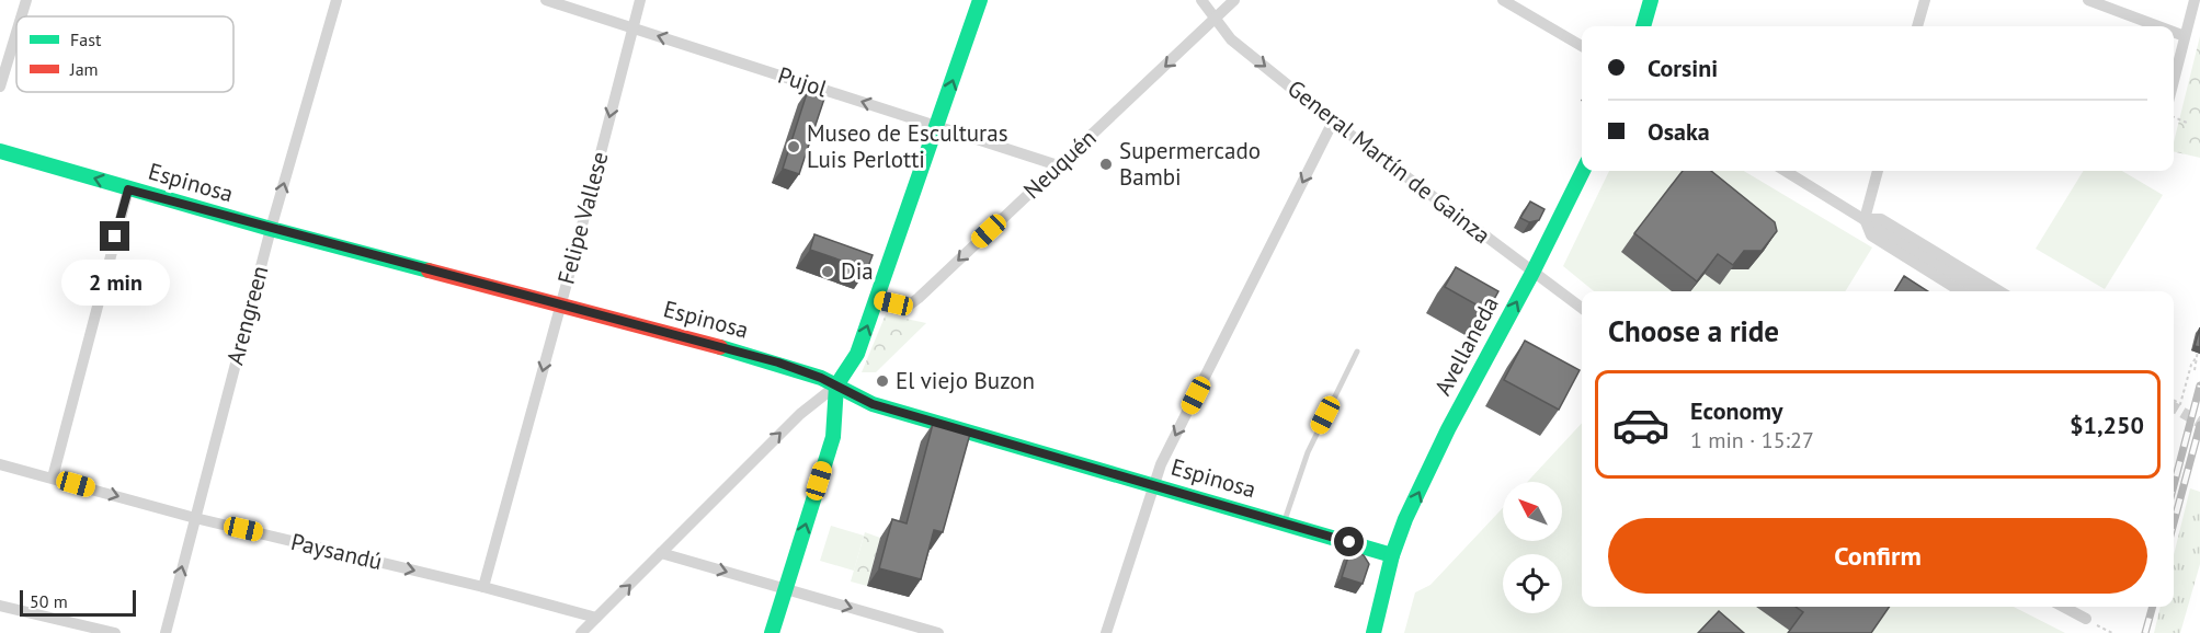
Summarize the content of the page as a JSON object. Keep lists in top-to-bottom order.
{
  "streets": {
    "street": [
      "Pujol",
      "General Martín de Gainza",
      "Neuquén",
      "Espinosa",
      "Felipe Vallese",
      "Arengreen",
      "Avellaneda",
      "Paysandú"
    ]
  },
  "crossings": [
    ["Pujol", "Neuquén"],
    ["Pujol", "Felipe Vallese"],
    ["General Martín de Gainza", "Neuquén"],
    ["General Martín de Gainza", "Avellaneda"],
    ["Espinosa", "Felipe Vallese"],
    ["Espinosa", "Arengreen"],
    ["Espinosa", "Avellaneda"],
    ["Felipe Vallese", "Paysandú"],
    ["Arengreen", "Paysandú"]
  ],
  "one_way": [
    "Pujol",
    "Neuquén",
    "Felipe Vallese",
    "Arengreen",
    "Avellaneda",
    "Paysandú"
  ],
  "places": [
    "Museo de Esculturas Luis Perlotti",
    "Supermercado Bambi",
    "Dia",
    "El viejo Buzon"
  ],
  "legend": ["Fast", "Jam"],
  "scale_bar": "50 m",
  "north": "top left",
  "page": {
    "banner": ["Corsini", "Osaka"],
    "bubble": "2 min",
    "heading": "Choose a ride",
    "list": [
      {
        "name": "Economy",
        "note": "1 min · 15:27",
        "value": "$1,250"
      }
    ],
    "buttons": "Confirm",
    "scale": "50 m"
  }
}
